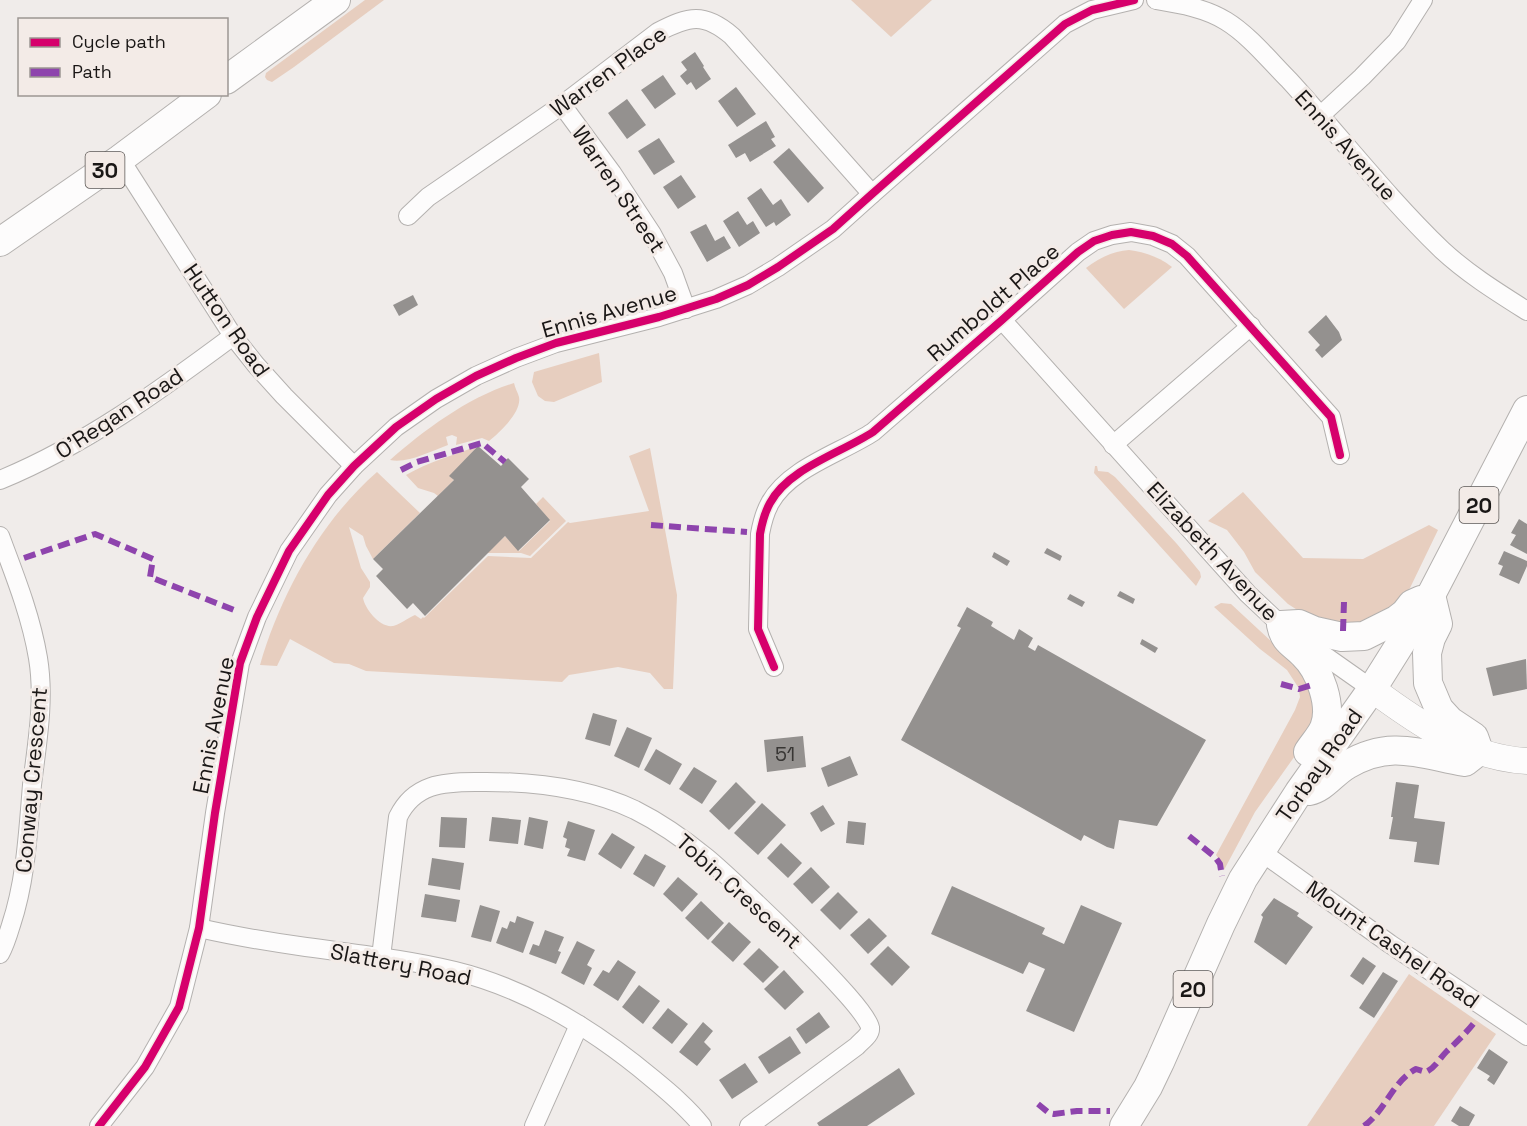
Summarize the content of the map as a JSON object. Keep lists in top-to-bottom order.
{
  "streets": {
    "main road": [
      "30",
      "20",
      "Elizabeth Avenue",
      "Torbay Road"
    ],
    "street": [
      "Warren Place",
      "Ennis Avenue",
      "Warren Street",
      "Rumboldt Place",
      "Hutton Road",
      "O'Regan Road",
      "Conway Crescent",
      "Tobin Crescent",
      "Mount Cashel Road",
      "Slattery Road"
    ]
  },
  "crossings": [
    ["Warren Place", "Ennis Avenue"],
    ["Warren Place", "Warren Street"],
    ["Ennis Avenue", "Warren Street"],
    ["Ennis Avenue", "Hutton Road"],
    ["Ennis Avenue", "Slattery Road"],
    ["30", "Hutton Road"],
    ["Rumboldt Place", "Elizabeth Avenue"],
    ["Hutton Road", "O'Regan Road"],
    ["Elizabeth Avenue", "Torbay Road"],
    ["Torbay Road", "Mount Cashel Road"],
    ["Tobin Crescent", "Slattery Road"]
  ],
  "house_numbers": ["51"],
  "legend": ["Cycle path", "Path"]
}
